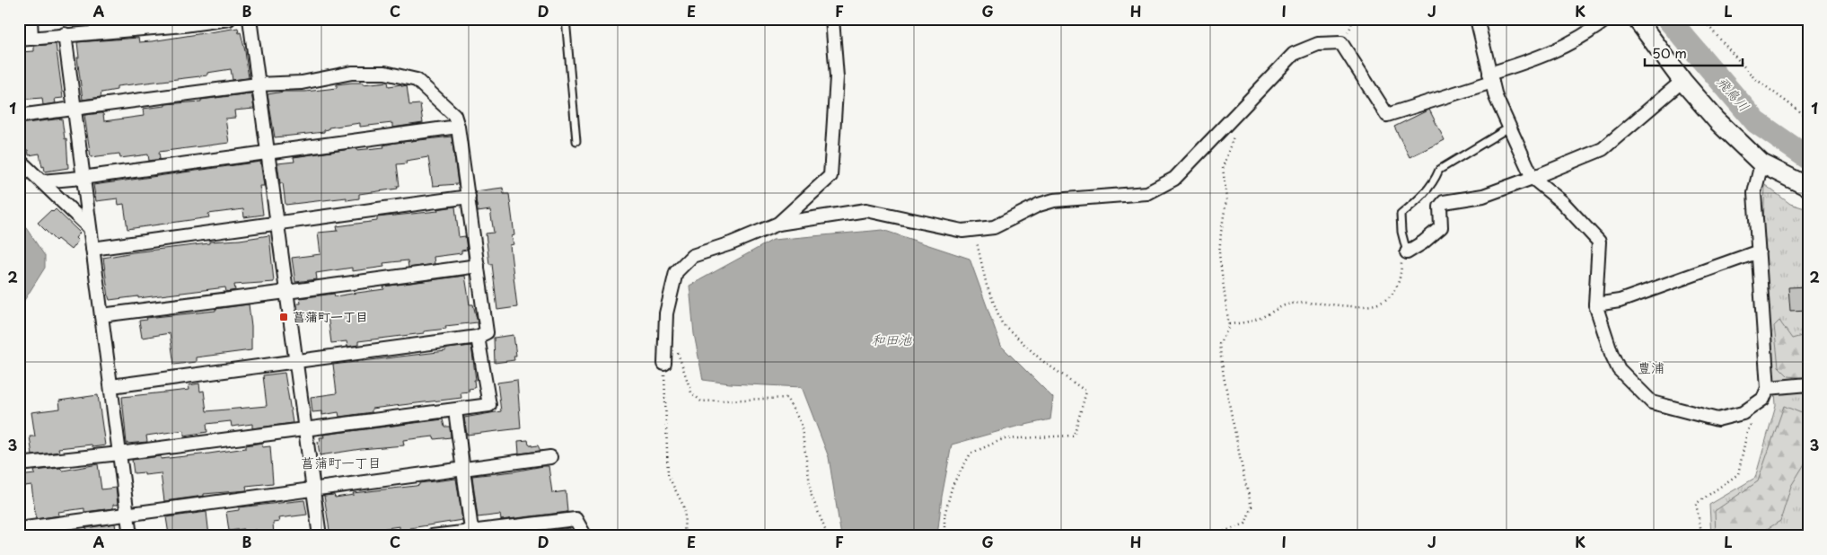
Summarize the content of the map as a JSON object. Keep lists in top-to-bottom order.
{
  "districts": ["豊浦", "菖蒲町一丁目"],
  "water": ["飛鳥川", "和田池"],
  "places": {
    "transit": ["菖蒲町一丁目"]
  },
  "scale_bar": "50 m",
  "grid": {
    "columns": [
      "A",
      "B",
      "C",
      "D",
      "E",
      "F",
      "G",
      "H",
      "I",
      "J",
      "K",
      "L"
    ],
    "rows": ["1", "2", "3"]
  }
}
